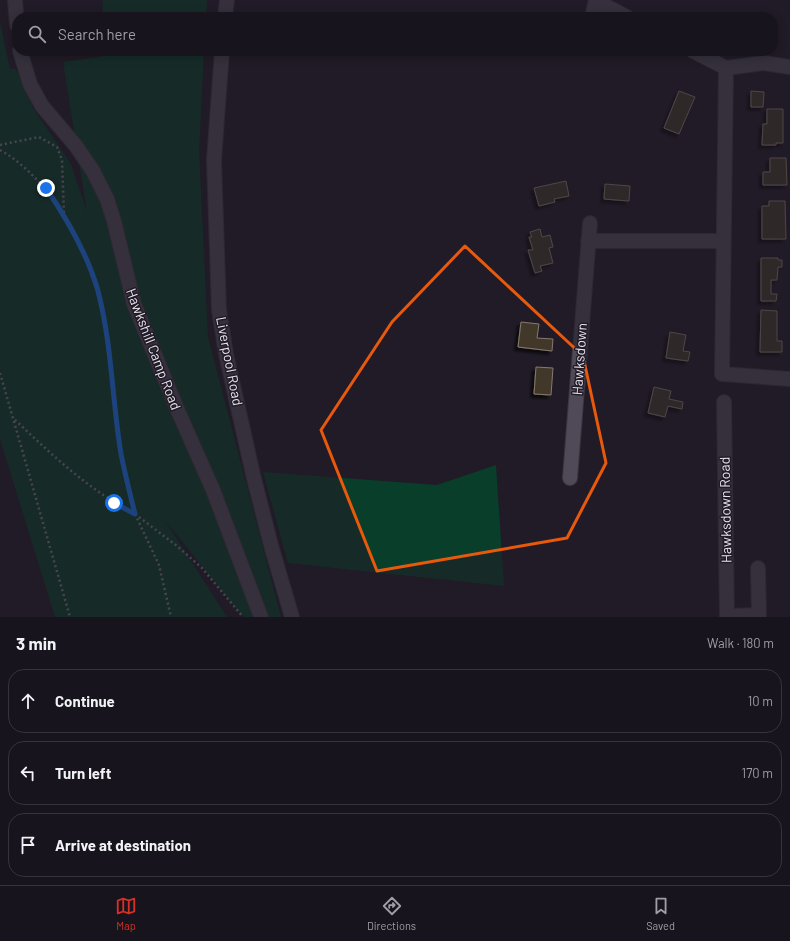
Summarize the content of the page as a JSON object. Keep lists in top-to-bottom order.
{
  "streets": {
    "street": [
      "Hawkshill Camp Road",
      "Hawksdown",
      "Liverpool Road",
      "Hawksdown Road"
    ]
  },
  "page": {
    "search": "Search here",
    "heading": ["3 min", "Walk · 180 m"],
    "list": [
      ["Continue", "10 m"],
      ["Turn left", "170 m"],
      "Arrive at destination"
    ],
    "nav": ["Map", "Directions", "Saved"]
  }
}
